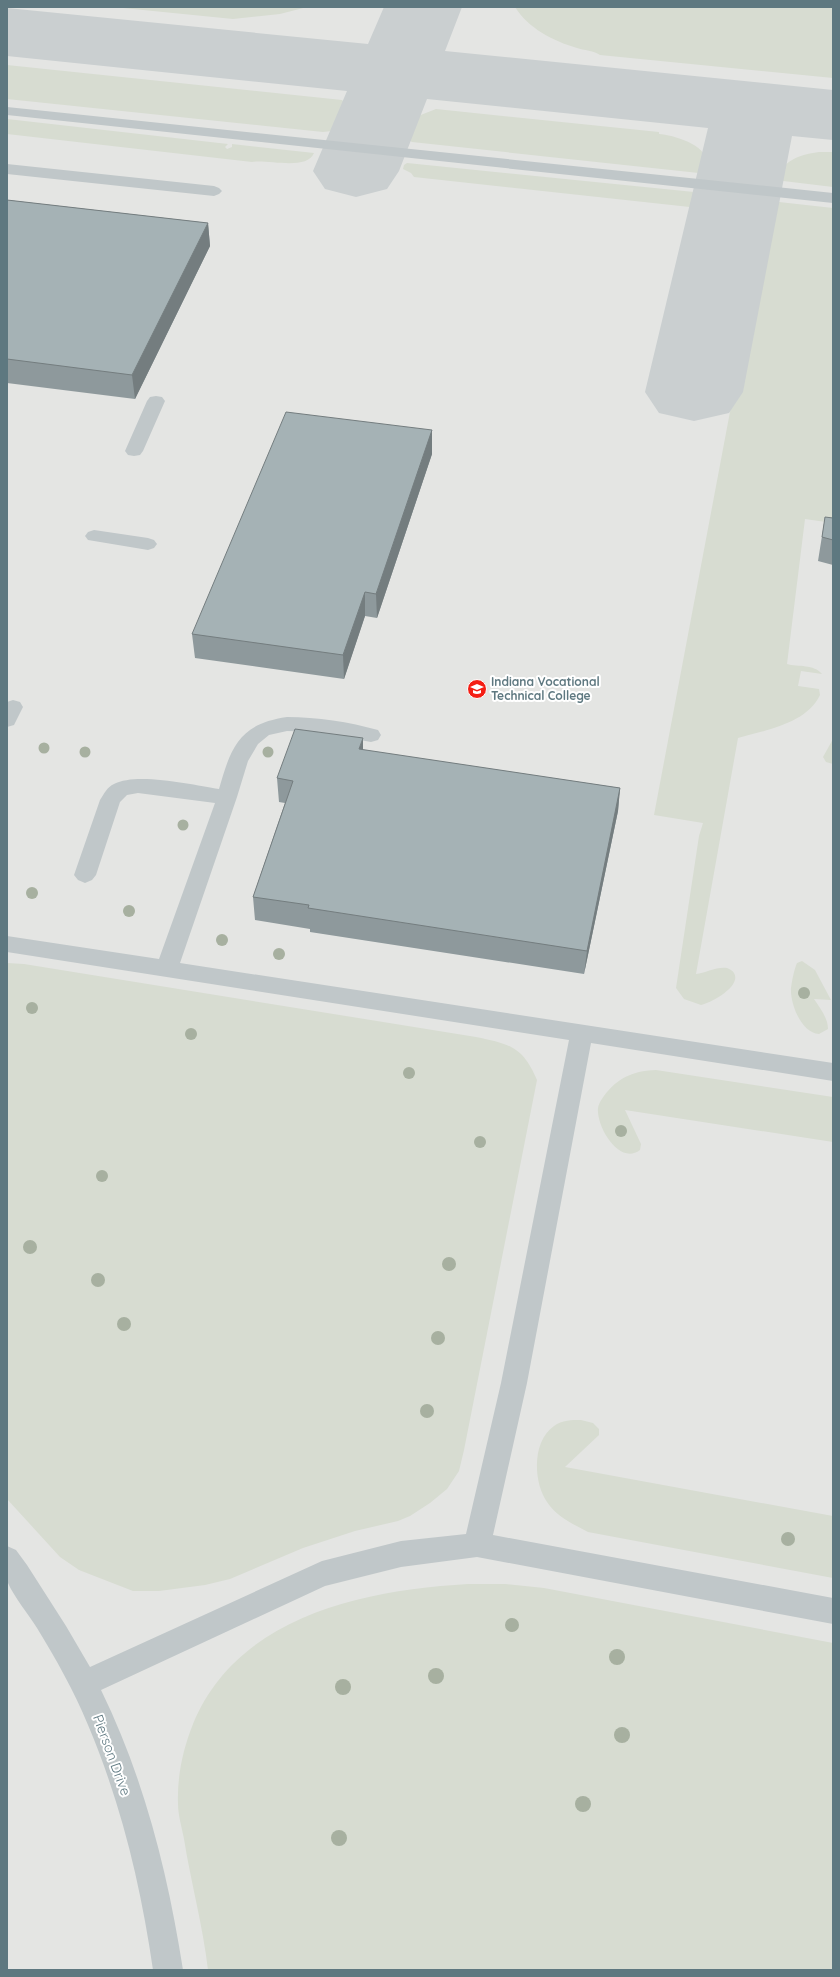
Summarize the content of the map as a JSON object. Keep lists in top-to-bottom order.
{
  "streets": {
    "street": ["Pierson Drive"]
  },
  "places": {
    "school or university": ["Indiana Vocational Technical College"]
  }
}
